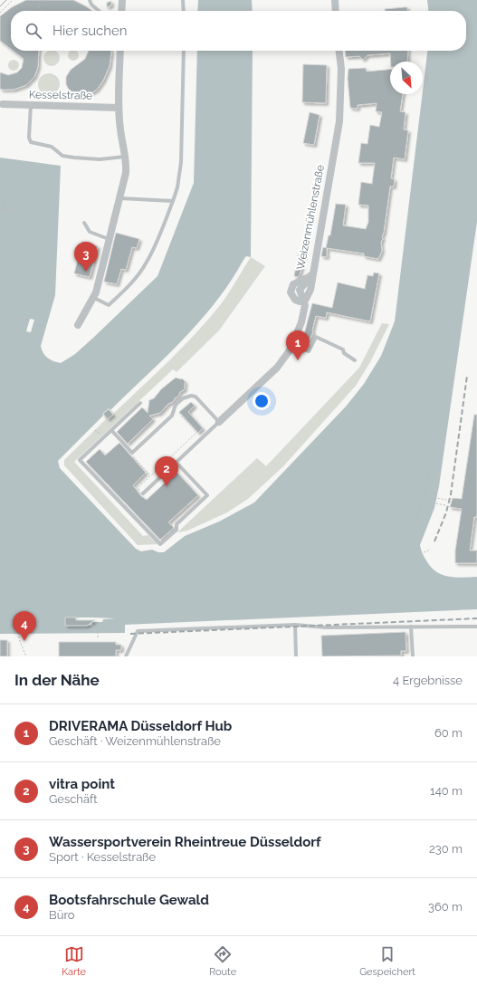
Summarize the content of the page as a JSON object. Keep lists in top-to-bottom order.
{
  "streets": {
    "street": ["Kesselstraße", "Weizenmühlenstraße"]
  },
  "north": "bottom right",
  "page": {
    "search": "Hier suchen",
    "pins": [
      "3",
      "1",
      "2",
      "4"
    ],
    "heading": ["In der Nähe", "4 Ergebnisse"],
    "list": [
      {
        "mark": "1",
        "name": "DRIVERAMA Düsseldorf Hub",
        "note": "Geschäft · Weizenmühlenstraße",
        "value": "60 m"
      },
      {
        "mark": "2",
        "name": "vitra point",
        "note": "Geschäft",
        "value": "140 m"
      },
      {
        "mark": "3",
        "name": "Wassersportverein Rheintreue Düsseldorf",
        "note": "Sport · Kesselstraße",
        "value": "230 m"
      },
      {
        "mark": "4",
        "name": "Bootsfahrschule Gewald",
        "note": "Büro",
        "value": "360 m"
      }
    ],
    "nav": ["Karte", "Route", "Gespeichert"]
  }
}
